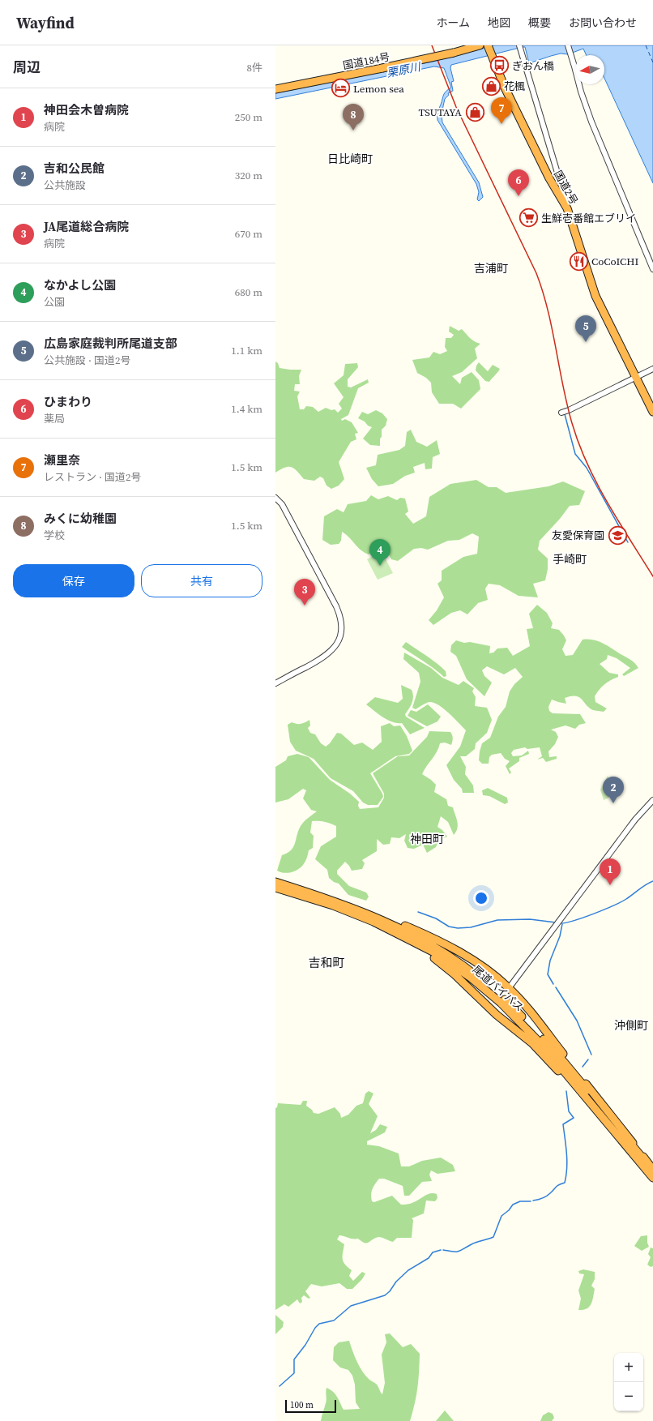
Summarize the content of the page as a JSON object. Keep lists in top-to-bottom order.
{
  "streets": {
    "highway": ["国道184号", "国道2号", "尾道バイパス"]
  },
  "districts": [
    "日比崎町",
    "吉浦町",
    "手崎町",
    "神田町",
    "吉和町",
    "沖側町"
  ],
  "water": ["栗原川"],
  "places": {
    "bus stop": ["ぎおん橋"],
    "shop": ["花楓", "TSUTAYA"],
    "hotel": ["Lemon sea"],
    "supermarket": ["生鮮壱番館エブリイ"],
    "restaurant": ["CoCoICHI"],
    "school or university": ["友愛保育園"]
  },
  "scale_bar": "100 m",
  "north": "left",
  "page": {
    "header": "Wayfind",
    "nav": [
      "ホーム",
      "地図",
      "概要",
      "お問い合わせ"
    ],
    "heading": ["周辺", "8件"],
    "list": [
      {
        "mark": "1",
        "name": "神田会木曽病院",
        "note": "病院",
        "value": "250 m"
      },
      {
        "mark": "2",
        "name": "吉和公民館",
        "note": "公共施設",
        "value": "320 m"
      },
      {
        "mark": "3",
        "name": "JA尾道総合病院",
        "note": "病院",
        "value": "670 m"
      },
      {
        "mark": "4",
        "name": "なかよし公園",
        "note": "公園",
        "value": "680 m"
      },
      {
        "mark": "5",
        "name": "広島家庭裁判所尾道支部",
        "note": "公共施設 · 国道2号",
        "value": "1.1 km"
      },
      {
        "mark": "6",
        "name": "ひまわり",
        "note": "薬局",
        "value": "1.4 km"
      },
      {
        "mark": "7",
        "name": "瀬里奈",
        "note": "レストラン · 国道2号",
        "value": "1.5 km"
      },
      {
        "mark": "8",
        "name": "みくに幼稚園",
        "note": "学校",
        "value": "1.5 km"
      }
    ],
    "pins": [
      "7",
      "8",
      "6",
      "5",
      "4",
      "3",
      "2",
      "1"
    ],
    "buttons": ["保存", "共有"],
    "map_buttons": ["+", "−"],
    "scale": "100 m"
  }
}
